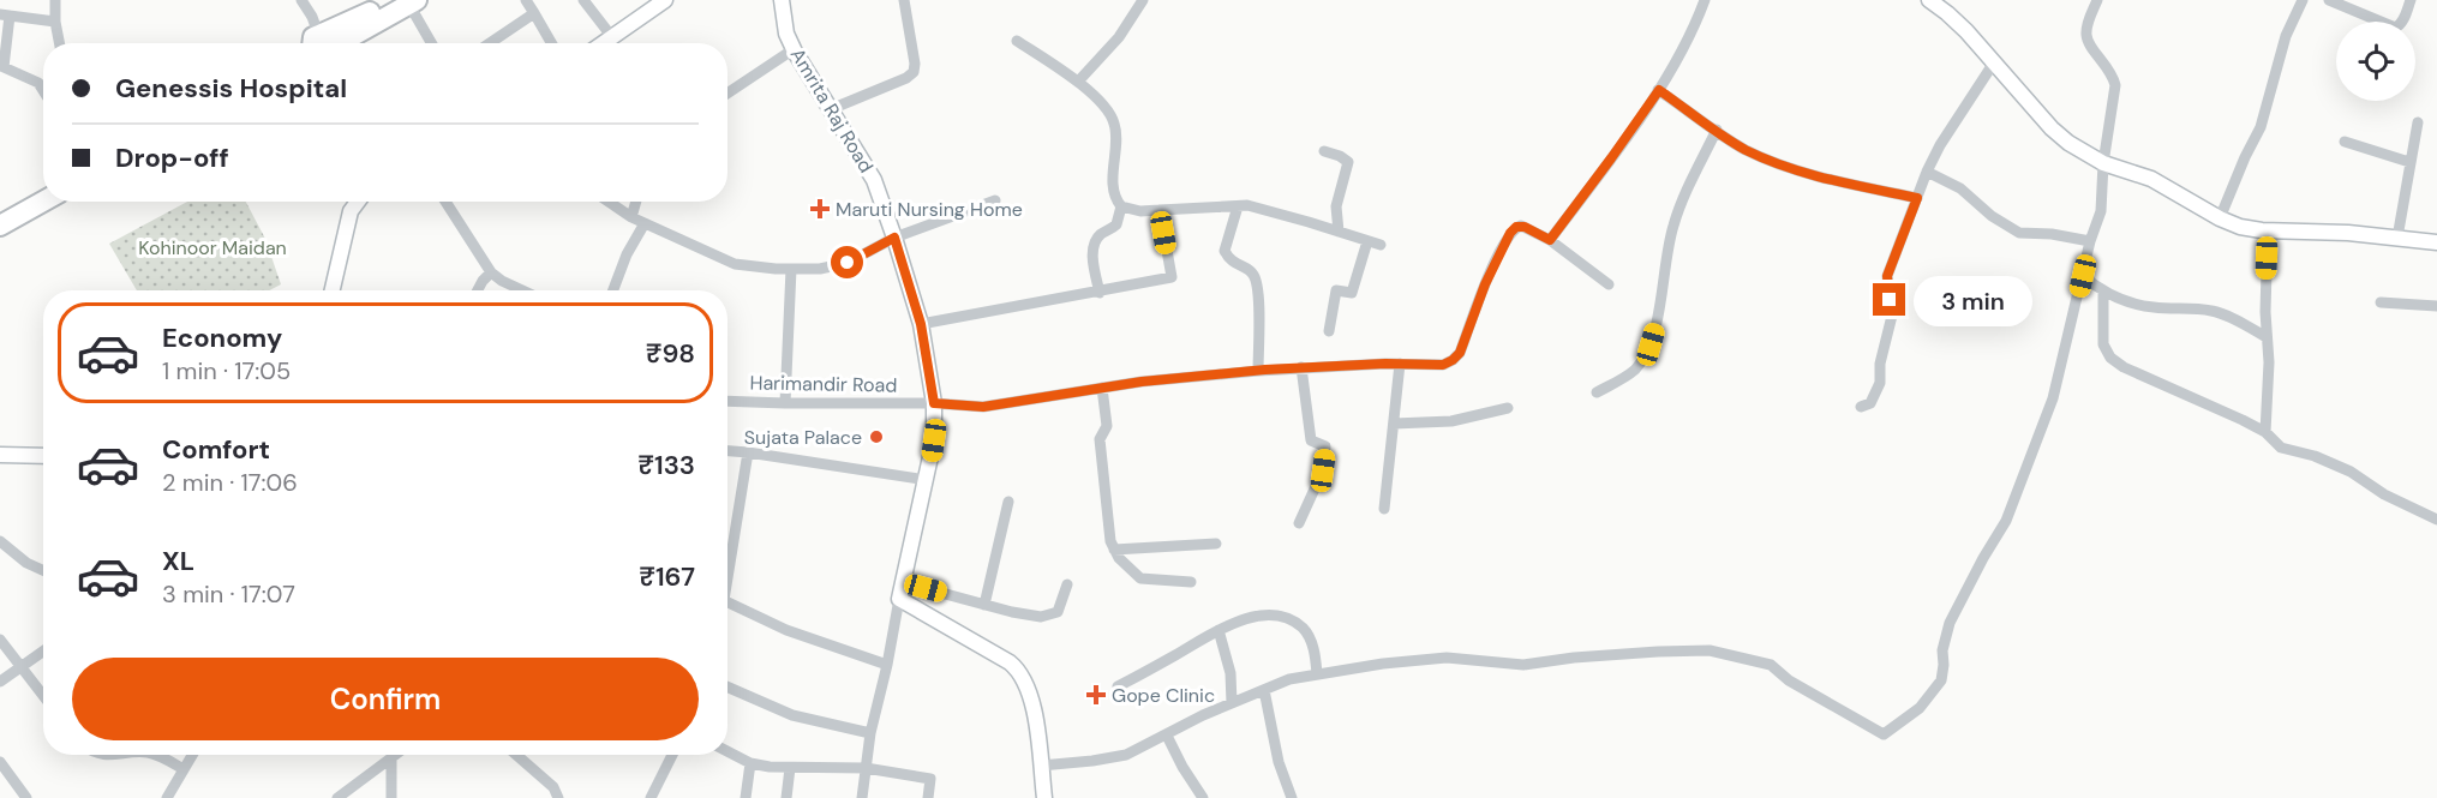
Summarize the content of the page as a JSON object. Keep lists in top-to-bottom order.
{
  "streets": {
    "main road": ["Amrita Raj Road"],
    "street": ["Harimandir Road"]
  },
  "crossings": [
    ["Amrita Raj Road", "Harimandir Road"]
  ],
  "parks": ["Kohinoor Maidan"],
  "places": {
    "health": ["Maruti Nursing Home", "Gope Clinic"],
    "other": ["Sujata Palace"]
  },
  "page": {
    "banner": ["Genessis Hospital", "Drop-off"],
    "bubble": "3 min",
    "list": [
      {
        "name": "Economy",
        "note": "1 min · 17:05",
        "value": "₹98"
      },
      {
        "name": "Comfort",
        "note": "2 min · 17:06",
        "value": "₹133"
      },
      {
        "name": "XL",
        "note": "3 min · 17:07",
        "value": "₹167"
      }
    ],
    "buttons": "Confirm"
  }
}
